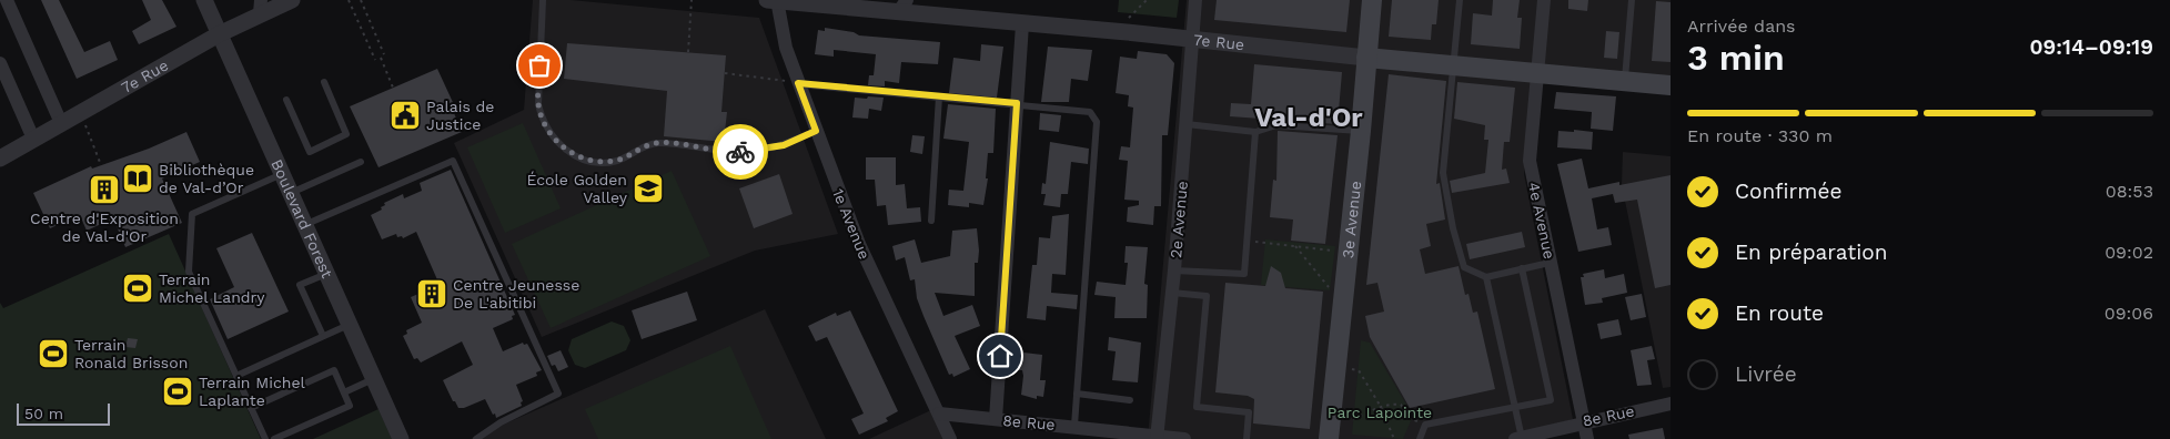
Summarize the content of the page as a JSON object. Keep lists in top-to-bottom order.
{
  "streets": {
    "main road": ["7e Rue", "3e Avenue"],
    "street": [
      "Boulevard Forest",
      "2e Avenue",
      "4e Avenue",
      "1e Avenue",
      "8e Rue"
    ]
  },
  "crossings": [
    ["7e Rue", "Boulevard Forest"],
    ["7e Rue", "2e Avenue"],
    ["7e Rue", "3e Avenue"],
    ["7e Rue", "4e Avenue"],
    ["7e Rue", "1e Avenue"],
    ["2e Avenue", "8e Rue"],
    ["4e Avenue", "8e Rue"],
    ["1e Avenue", "8e Rue"]
  ],
  "districts": ["Val-d'Or"],
  "parks": ["Parc Lapointe"],
  "places": {
    "public building": ["Palais de Justice"],
    "library": ["Bibliothèque de Val-d’Or"],
    "school or university": ["École Golden Valley"],
    "building": ["Centre d'Exposition de Val-d'Or", "Centre Jeunesse De L'abitibi"],
    "sports": ["Terrain Michel Landry", "Terrain Ronald Brisson", "Terrain Michel Laplante"]
  },
  "scale_bar": "50 m",
  "page": {
    "heading": ["3 min", "Arrivée dans", "09:14–09:19"],
    "bar": "En route · 330 m",
    "list": [
      ["Confirmée", "08:53"],
      ["En préparation", "09:02"],
      ["En route", "09:06"],
      "Livrée"
    ],
    "scale": "50 m"
  }
}
